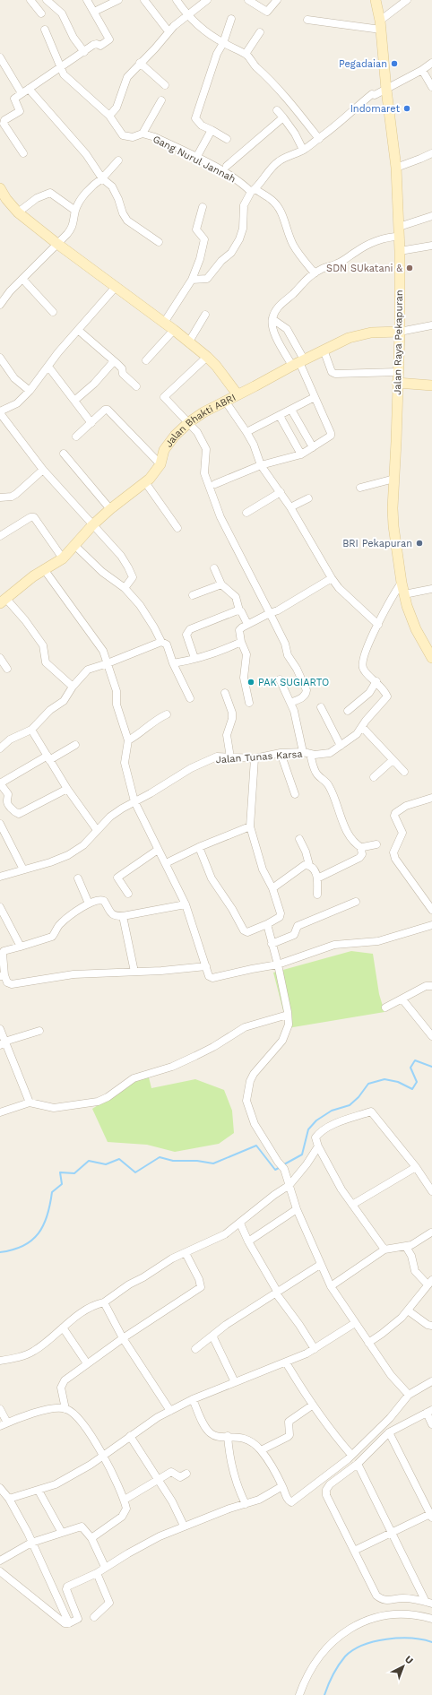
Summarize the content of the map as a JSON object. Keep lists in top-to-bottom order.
{
  "streets": {
    "street": [
      "Gang Nurul Jannah",
      "Jalan Raya Pekapuran",
      "Jalan Bhakti ABRI",
      "Jalan Tunas Karsa"
    ]
  },
  "crossings": [
    ["Jalan Raya Pekapuran", "Jalan Bhakti ABRI"],
    ["Jalan Raya Pekapuran", "Jalan Tunas Karsa"]
  ],
  "places": [
    "Pegadaian",
    "Indomaret",
    "SDN SUkatani &",
    "BRI Pekapuran",
    "PAK SUGIARTO"
  ],
  "north": "top right"
}
